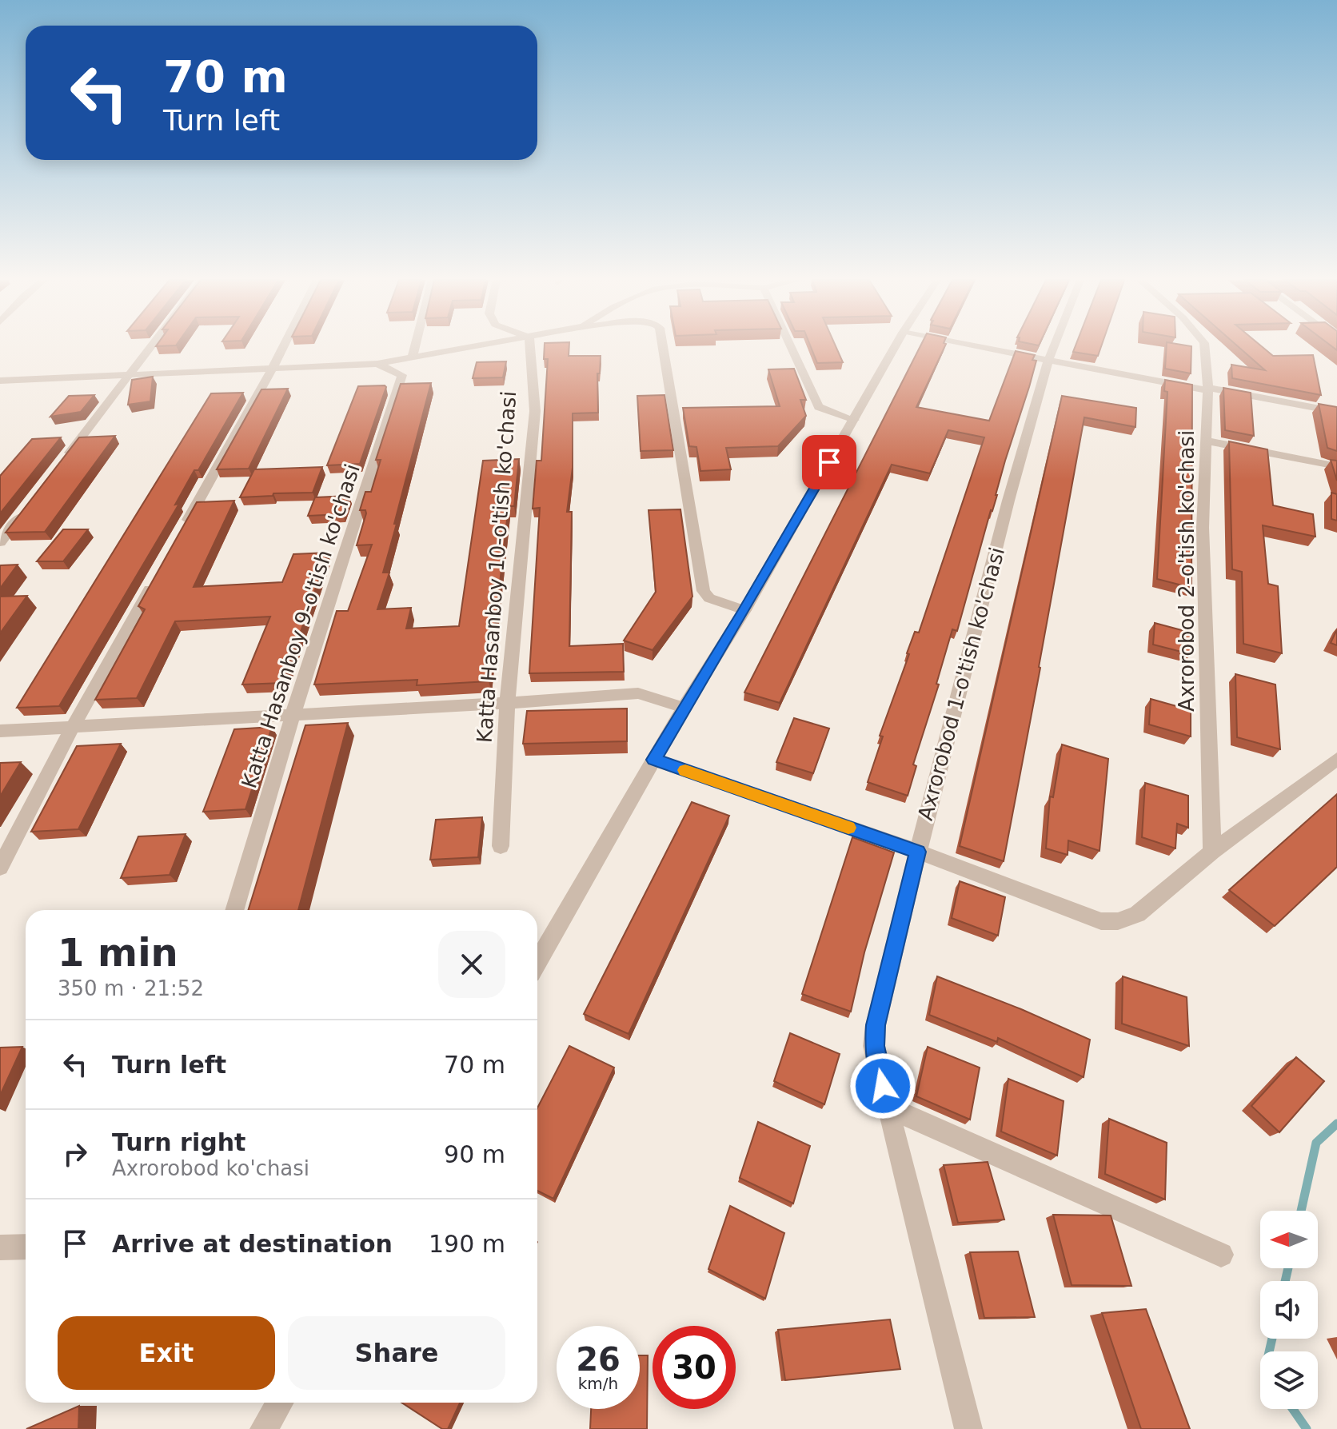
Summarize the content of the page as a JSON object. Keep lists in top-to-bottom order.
{
  "streets": {
    "street": [
      "Katta Hasanboy 10-o'tish ko'chasi",
      "Axrorobod 2-o'tish ko'chasi",
      "Katta Hasanboy 9-o'tish ko'chasi",
      "Axrorobod 1-o'tish ko'chasi"
    ]
  },
  "north": "left",
  "page": {
    "turn": ["70 m", "Turn left"],
    "heading": ["1 min", "350 m · 21:52"],
    "list": [
      {
        "name": "Turn left",
        "value": "70 m"
      },
      {
        "name": "Turn right",
        "note": "Axrorobod ko'chasi",
        "value": "90 m"
      },
      {
        "name": "Arrive at destination",
        "value": "190 m"
      }
    ],
    "buttons": ["Exit", "Share"],
    "speed": "26 km/h",
    "limit": "30"
  }
}
